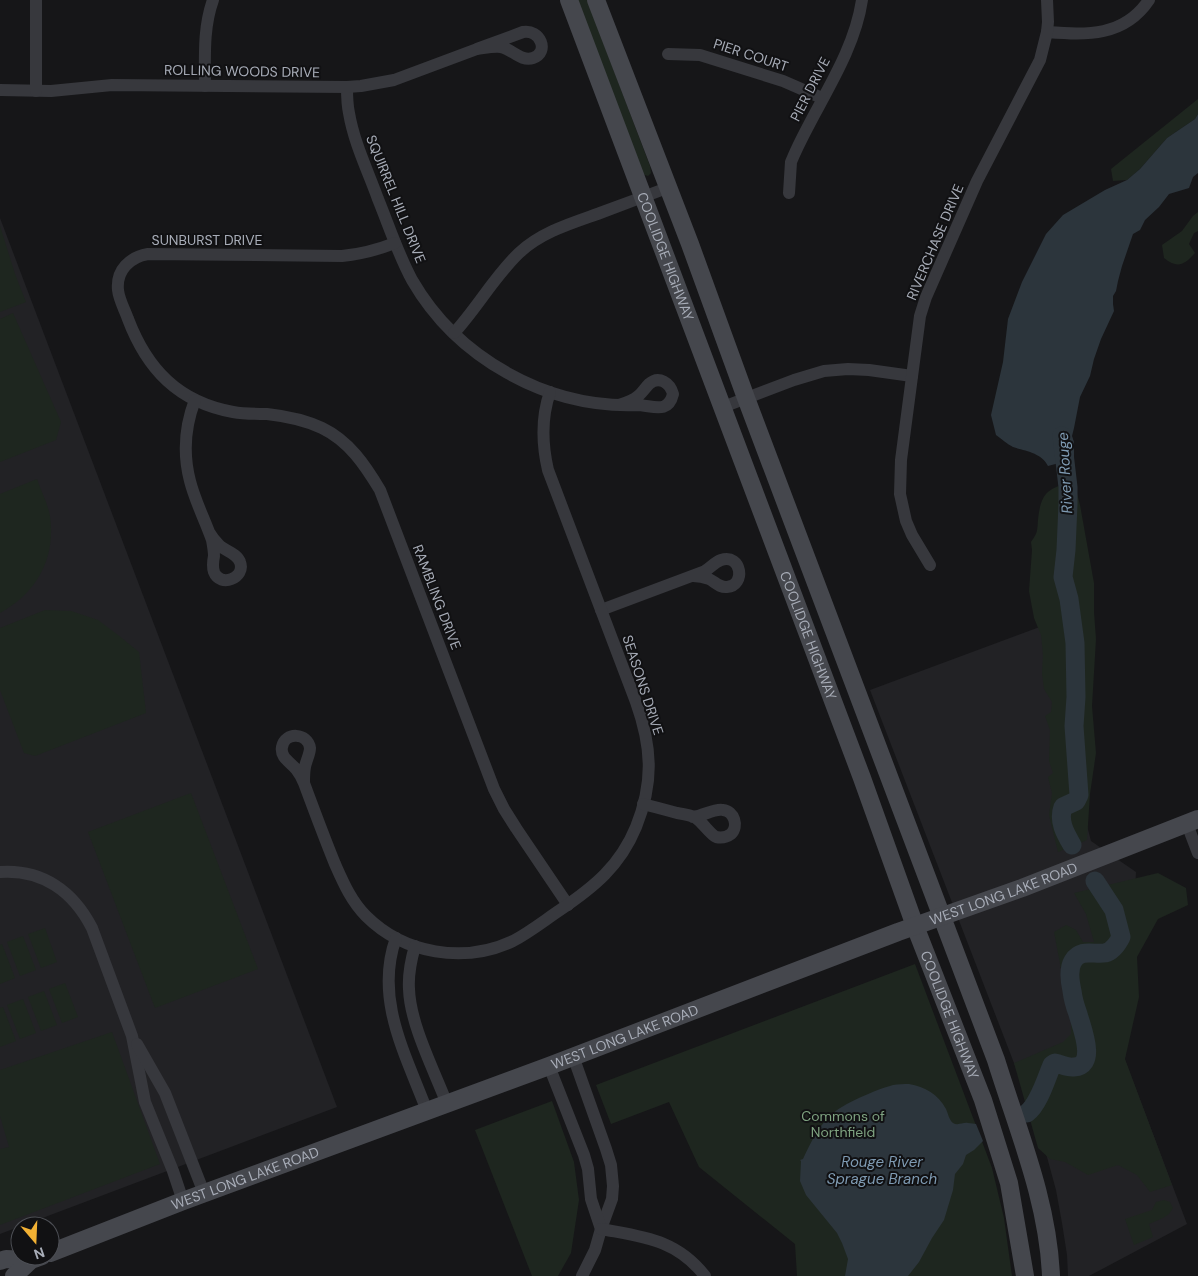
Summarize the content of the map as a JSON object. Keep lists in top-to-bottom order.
{
  "streets": {
    "main road": ["COOLIDGE HIGHWAY", "WEST LONG LAKE ROAD"],
    "street": [
      "PIER COURT",
      "ROLLING WOODS DRIVE",
      "PIER DRIVE",
      "SQUIRREL HILL DRIVE",
      "SUNBURST DRIVE",
      "RIVERCHASE DRIVE",
      "RAMBLING DRIVE",
      "SEASONS DRIVE"
    ]
  },
  "crossings": [
    ["PIER COURT", "PIER DRIVE"],
    ["ROLLING WOODS DRIVE", "SQUIRREL HILL DRIVE"],
    ["SQUIRREL HILL DRIVE", "SUNBURST DRIVE"],
    ["SQUIRREL HILL DRIVE", "SEASONS DRIVE"],
    ["SUNBURST DRIVE", "RAMBLING DRIVE"],
    ["COOLIDGE HIGHWAY", "WEST LONG LAKE ROAD"],
    ["RAMBLING DRIVE", "SEASONS DRIVE"]
  ],
  "water": ["River Rouge", "Rouge River Sprague Branch"],
  "parks": ["Commons of Northfield"],
  "north": "bottom"
}
